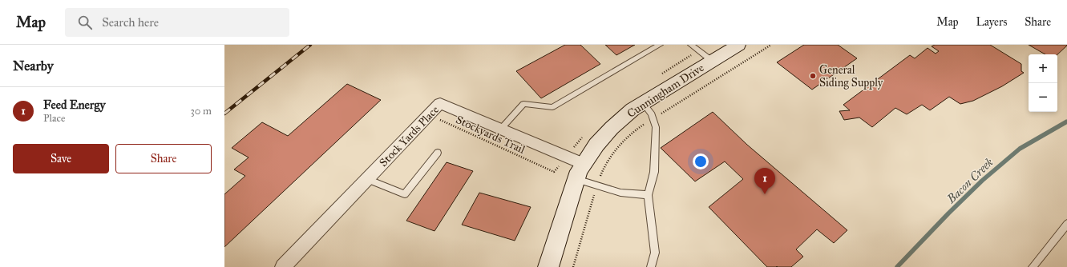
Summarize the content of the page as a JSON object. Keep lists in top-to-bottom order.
{
  "streets": {
    "street": ["Cunningham Drive", "Stock Yards Place"],
    "path": ["Stockyards Trail"]
  },
  "crossings": [
    ["Cunningham Drive", "Stock Yards Place"],
    ["Stockyards Trail", "Stock Yards Place"]
  ],
  "water": ["Bacon Creek"],
  "places": ["General Siding Supply"],
  "page": {
    "header": "Map",
    "search": "Search here",
    "nav": ["Map", "Layers", "Share"],
    "heading": "Nearby",
    "map_buttons": ["+", "−"],
    "list": [
      {
        "mark": "1",
        "name": "Feed Energy",
        "note": "Place",
        "value": "30 m"
      }
    ],
    "buttons": ["Save", "Share"],
    "pins": "1"
  }
}
